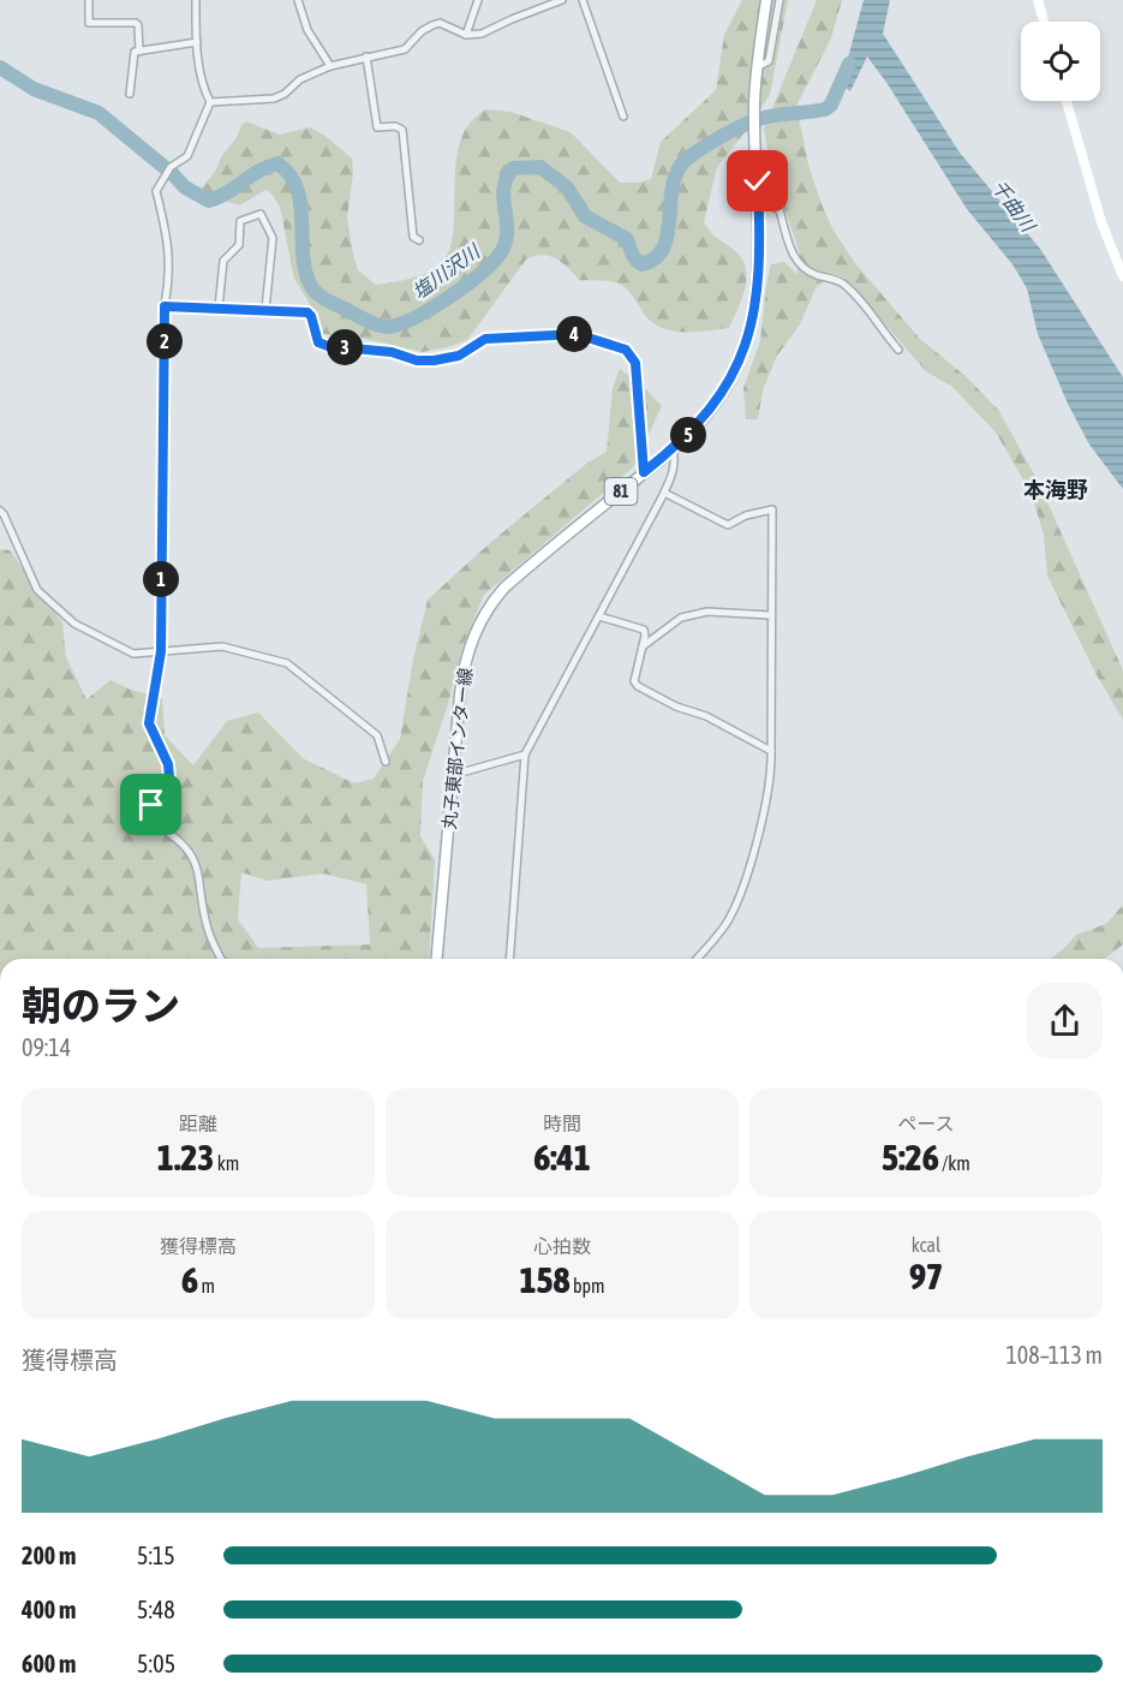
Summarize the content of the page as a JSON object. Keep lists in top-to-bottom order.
{
  "streets": {
    "main road": ["81", "丸子東部インター線"]
  },
  "districts": ["本海野"],
  "water": ["千曲川", "塩川沢川"],
  "page": {
    "pins": [
      "4",
      "2",
      "3",
      "5",
      "1"
    ],
    "heading": ["朝のラン", "09:14"],
    "stats": [
      ["距離", "1.23 km"],
      ["時間", "6:41"],
      ["ペース", "5:26 /km"],
      ["獲得標高", "6 m"],
      ["心拍数", "158 bpm"],
      ["kcal", "97"]
    ],
    "chart": ["獲得標高", "108–113 m"],
    "list": [
      {
        "name": "200 m",
        "note": "5:15"
      },
      {
        "name": "400 m",
        "note": "5:48"
      },
      {
        "name": "600 m",
        "note": "5:05"
      }
    ]
  }
}
